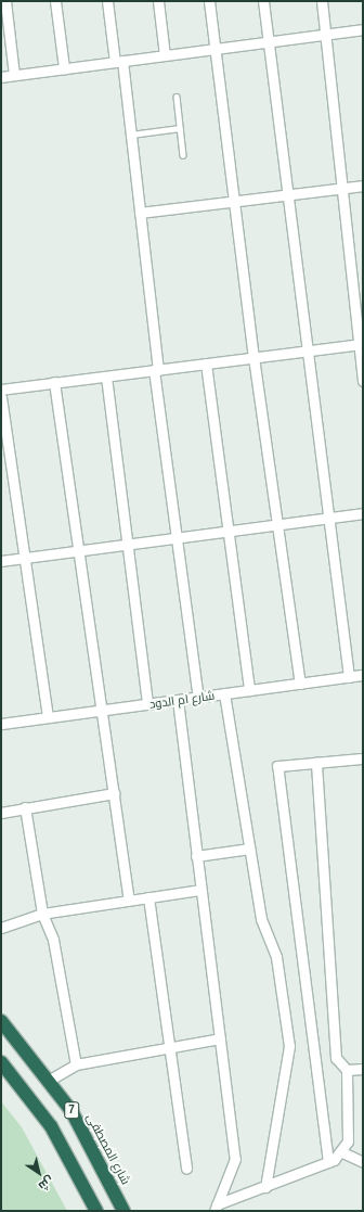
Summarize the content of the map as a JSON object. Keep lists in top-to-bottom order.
{
  "streets": {
    "highway": ["7", "شارع المصطفى"],
    "street": ["شارع ام الدود"]
  },
  "north": "bottom right"
}
